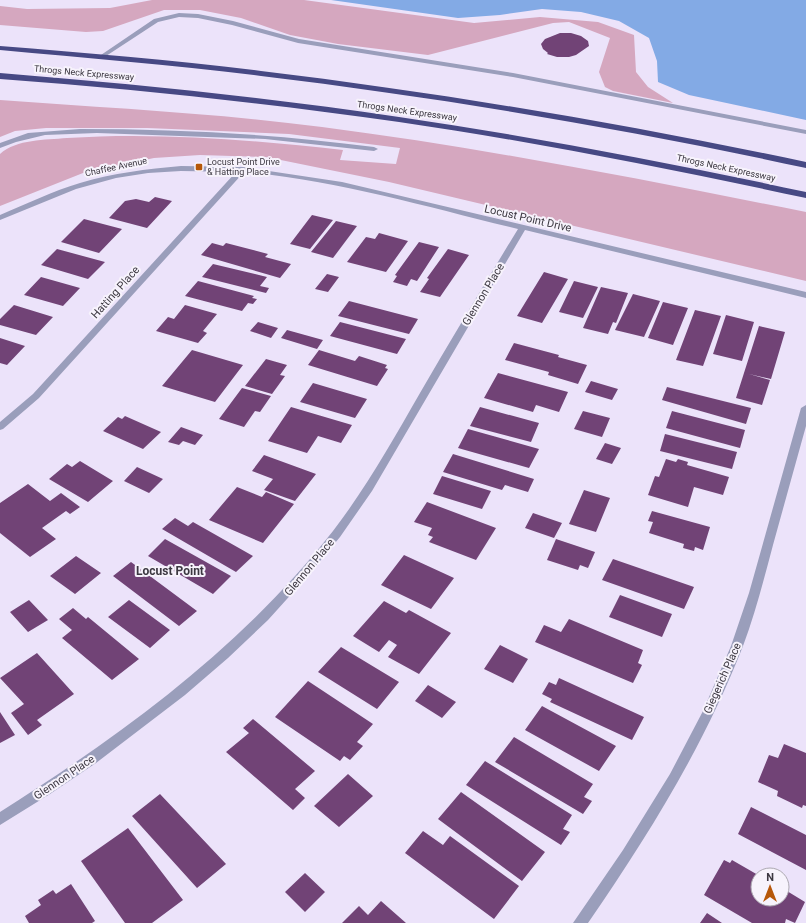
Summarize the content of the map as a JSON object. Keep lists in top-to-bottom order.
{
  "streets": {
    "highway": ["Throgs Neck Expressway"],
    "street": [
      "Chaffee Avenue",
      "Locust Point Drive",
      "Hatting Place",
      "Glennon Place",
      "Giegerich Place"
    ]
  },
  "crossings": [
    ["Chaffee Avenue", "Locust Point Drive"],
    ["Chaffee Avenue", "Hatting Place"],
    ["Locust Point Drive", "Hatting Place"],
    ["Locust Point Drive", "Glennon Place"]
  ],
  "districts": ["Locust Point"],
  "places": {
    "transit": ["Locust Point Drive & Hatting Place"]
  },
  "north": "top"
}
